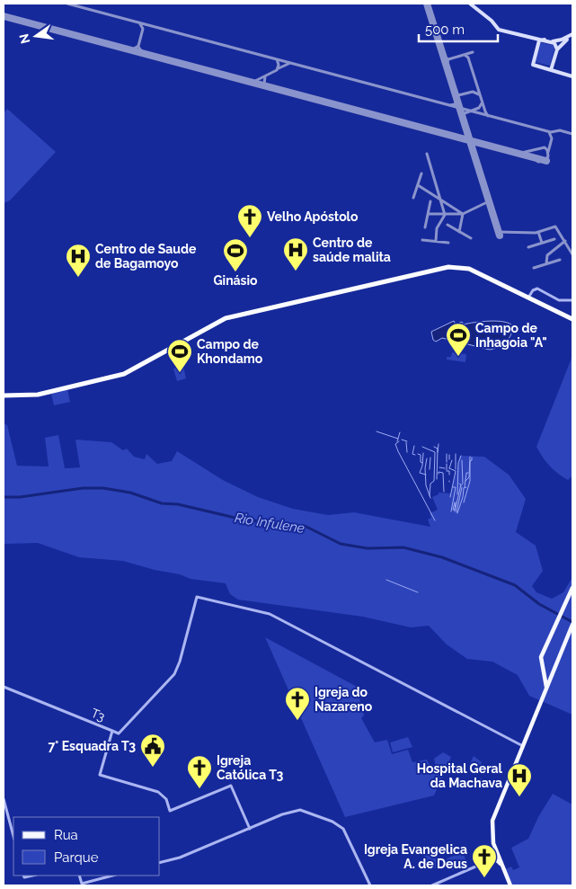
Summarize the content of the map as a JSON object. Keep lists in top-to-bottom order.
{
  "streets": {
    "street": ["T3"]
  },
  "water": ["Rio Infulene"],
  "places": {
    "church": [
      "Velho Apóstolo",
      "Igreja do Nazareno",
      "Igreja Católica T3",
      "Igreja Evangelica A. de Deus"
    ],
    "hospital": ["Centro de saúde malita", "Centro de Saude de Bagamoyo", "Hospital Geral da Machava"],
    "sports": ["Ginásio", "Campo de Inhagoia \"A\"", "Campo de Khondamo"],
    "public building": ["7° Esquadra T3"]
  },
  "legend": ["Rua", "Parque"],
  "scale_bar": "500 m",
  "north": "left"
}
